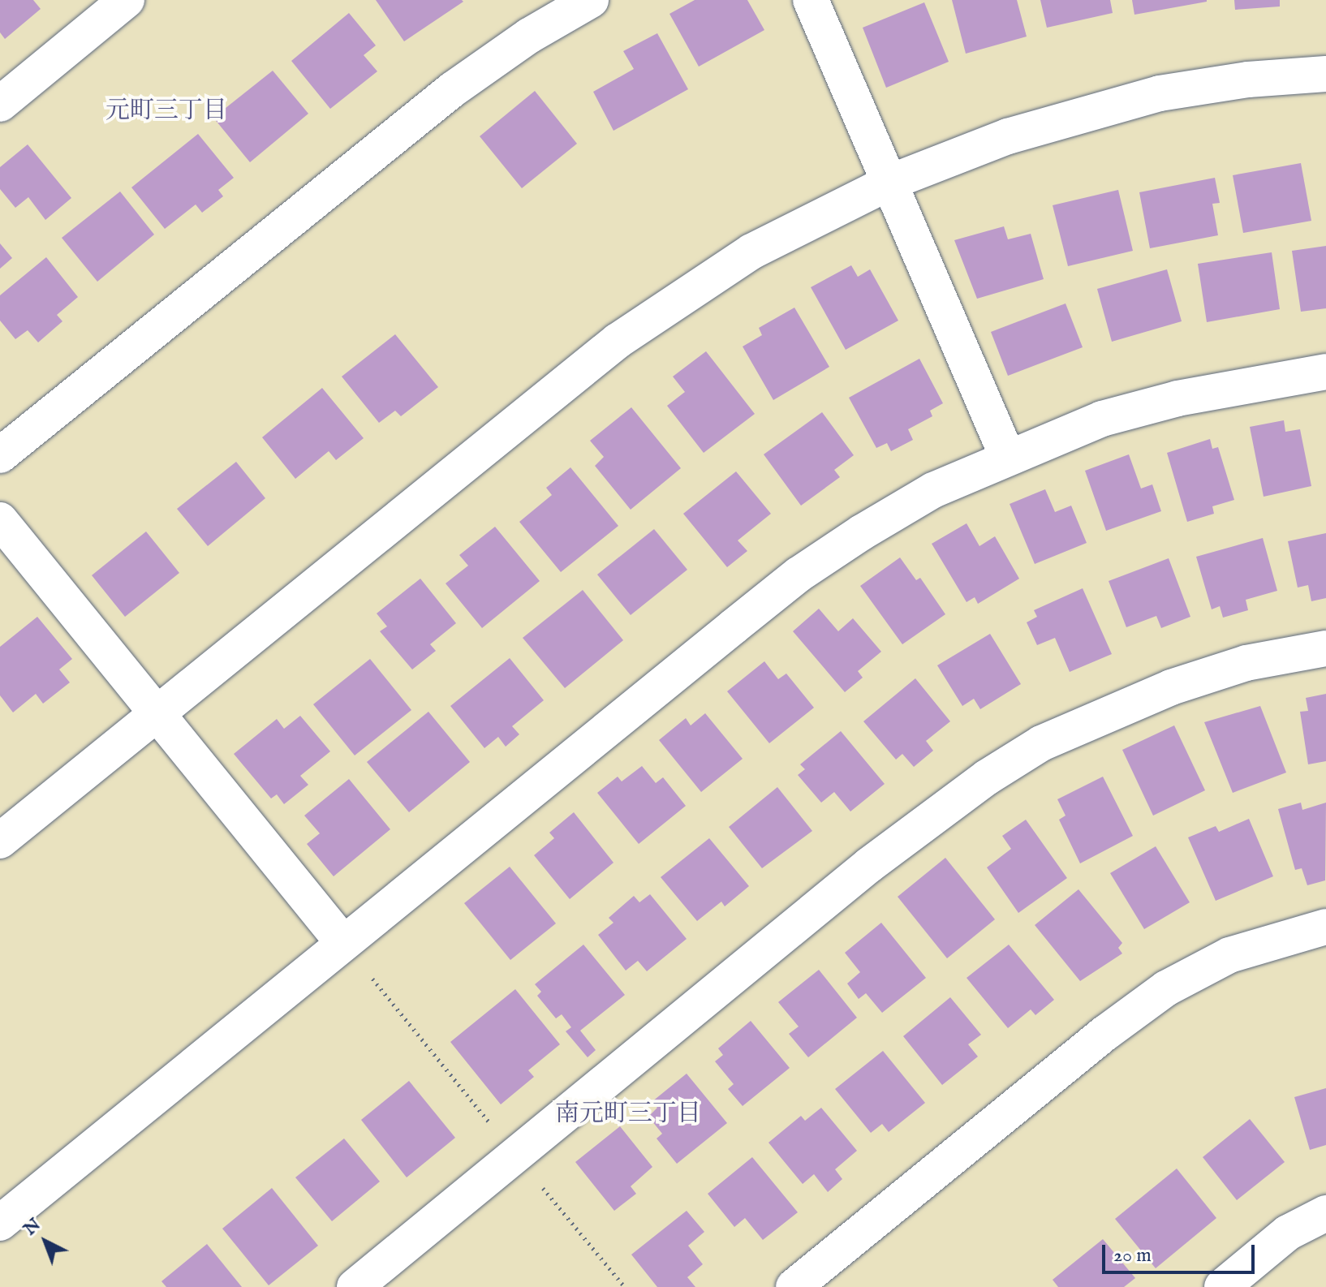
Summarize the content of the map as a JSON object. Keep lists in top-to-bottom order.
{
  "districts": ["元町三丁目", "南元町三丁目"],
  "scale_bar": "20 m",
  "north": "top left"
}
